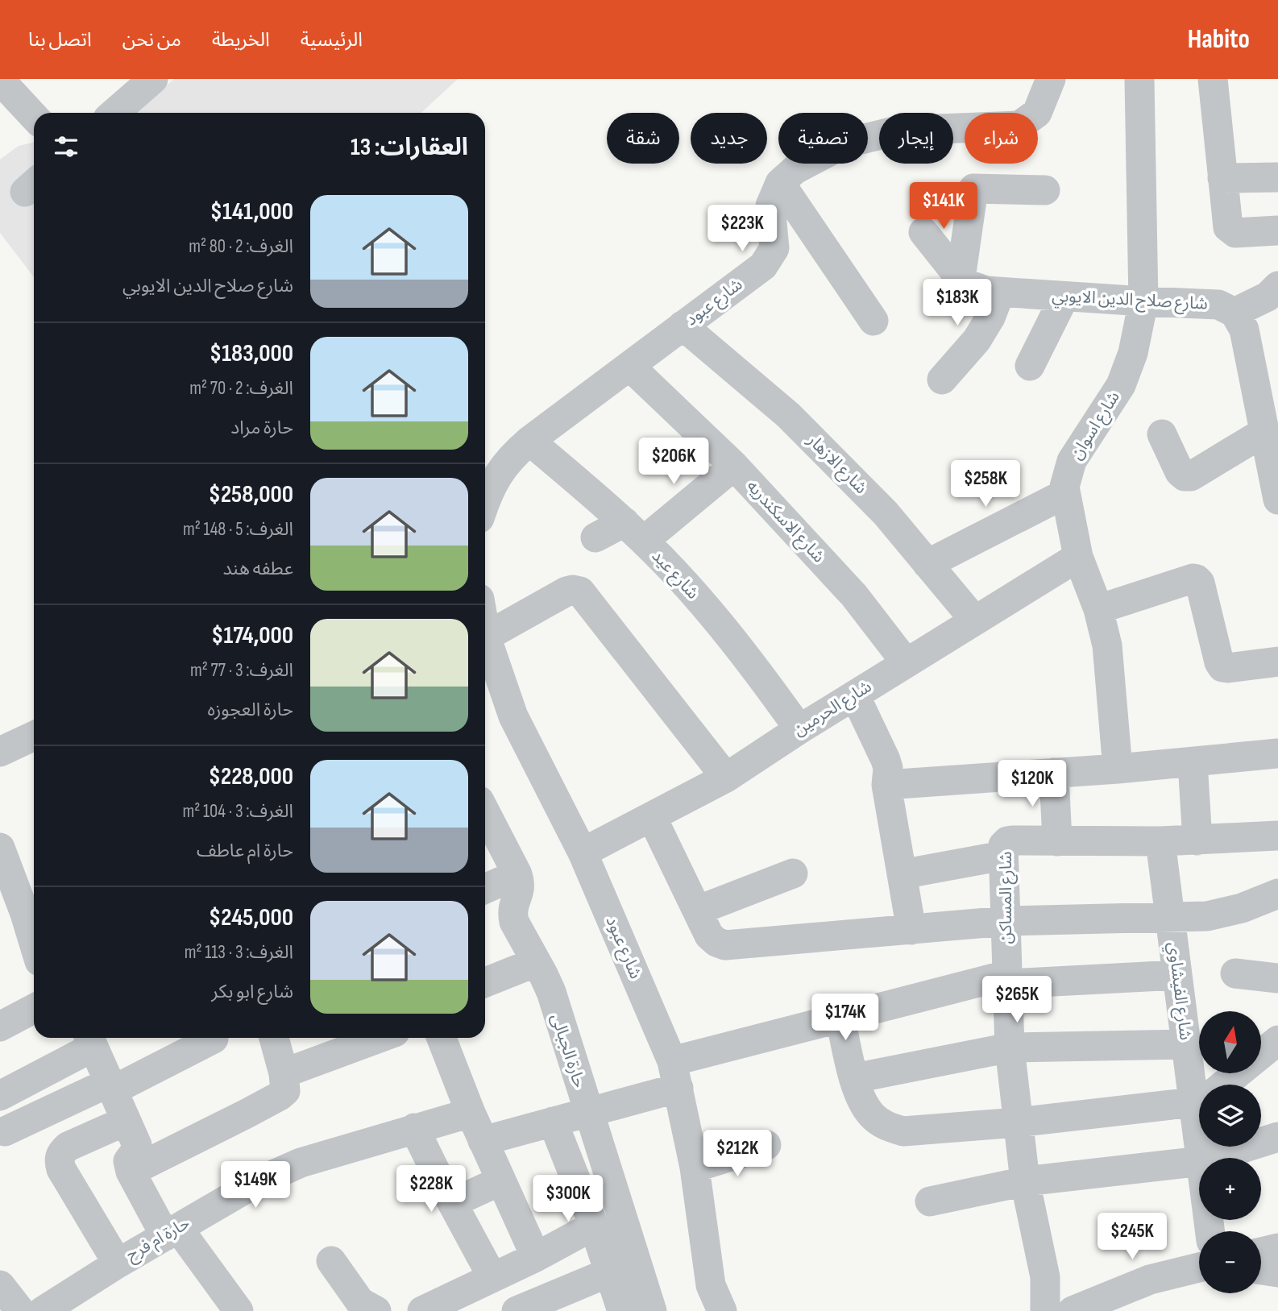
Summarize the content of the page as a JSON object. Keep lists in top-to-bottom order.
{
  "streets": {
    "street": [
      "شارع صلاح الدين الايوبي",
      "شارع عبود",
      "شارع اسوان",
      "شارع الازهار",
      "شارع الاسكندريه",
      "شارع عيد",
      "شارع الحرمين",
      "شارع المساكن",
      "شارع الفيشاوي",
      "حارة الجبالى",
      "حارة ام فرح"
    ]
  },
  "crossings": [
    ["شارع صلاح الدين الايوبي", "شارع اسوان"],
    ["شارع عبود", "شارع الازهار"],
    ["شارع عبود", "شارع الاسكندريه"],
    ["شارع عبود", "شارع عيد"],
    ["شارع عبود", "شارع الحرمين"],
    ["شارع اسوان", "شارع الحرمين"],
    ["شارع الازهار", "شارع الحرمين"],
    ["شارع الاسكندريه", "شارع الحرمين"],
    ["شارع عيد", "شارع الحرمين"],
    ["شارع المساكن", "شارع الفيشاوي"]
  ],
  "north": "top",
  "page": {
    "header": "Habito",
    "nav": [
      "الرئيسية",
      "الخريطة",
      "من نحن",
      "اتصل بنا"
    ],
    "chip": [
      "شراء",
      "إيجار",
      "تصفية",
      "جديد",
      "شقة"
    ],
    "heading": "العقارات: 13",
    "list": [
      {
        "name": "$141,000",
        "note": "الغرف: 2 · 80 m² · شارع صلاح الدين الايوبي"
      },
      {
        "name": "$183,000",
        "note": "الغرف: 2 · 70 m² · حارة مراد"
      },
      {
        "name": "$258,000",
        "note": "الغرف: 5 · 148 m² · عطفه هند"
      },
      {
        "name": "$174,000",
        "note": "الغرف: 3 · 77 m² · حارة العجوزه"
      },
      {
        "name": "$228,000",
        "note": "الغرف: 3 · 104 m² · حارة ام عاطف"
      },
      {
        "name": "$245,000",
        "note": "الغرف: 3 · 113 m² · شارع ابو بكر"
      }
    ],
    "price": [
      "$141K",
      "$223K",
      "$183K",
      "$206K",
      "$258K",
      "$120K",
      "$265K",
      "$174K",
      "$212K",
      "$149K",
      "$228K",
      "$300K",
      "$245K"
    ],
    "map_buttons": ["+", "−"]
  }
}
